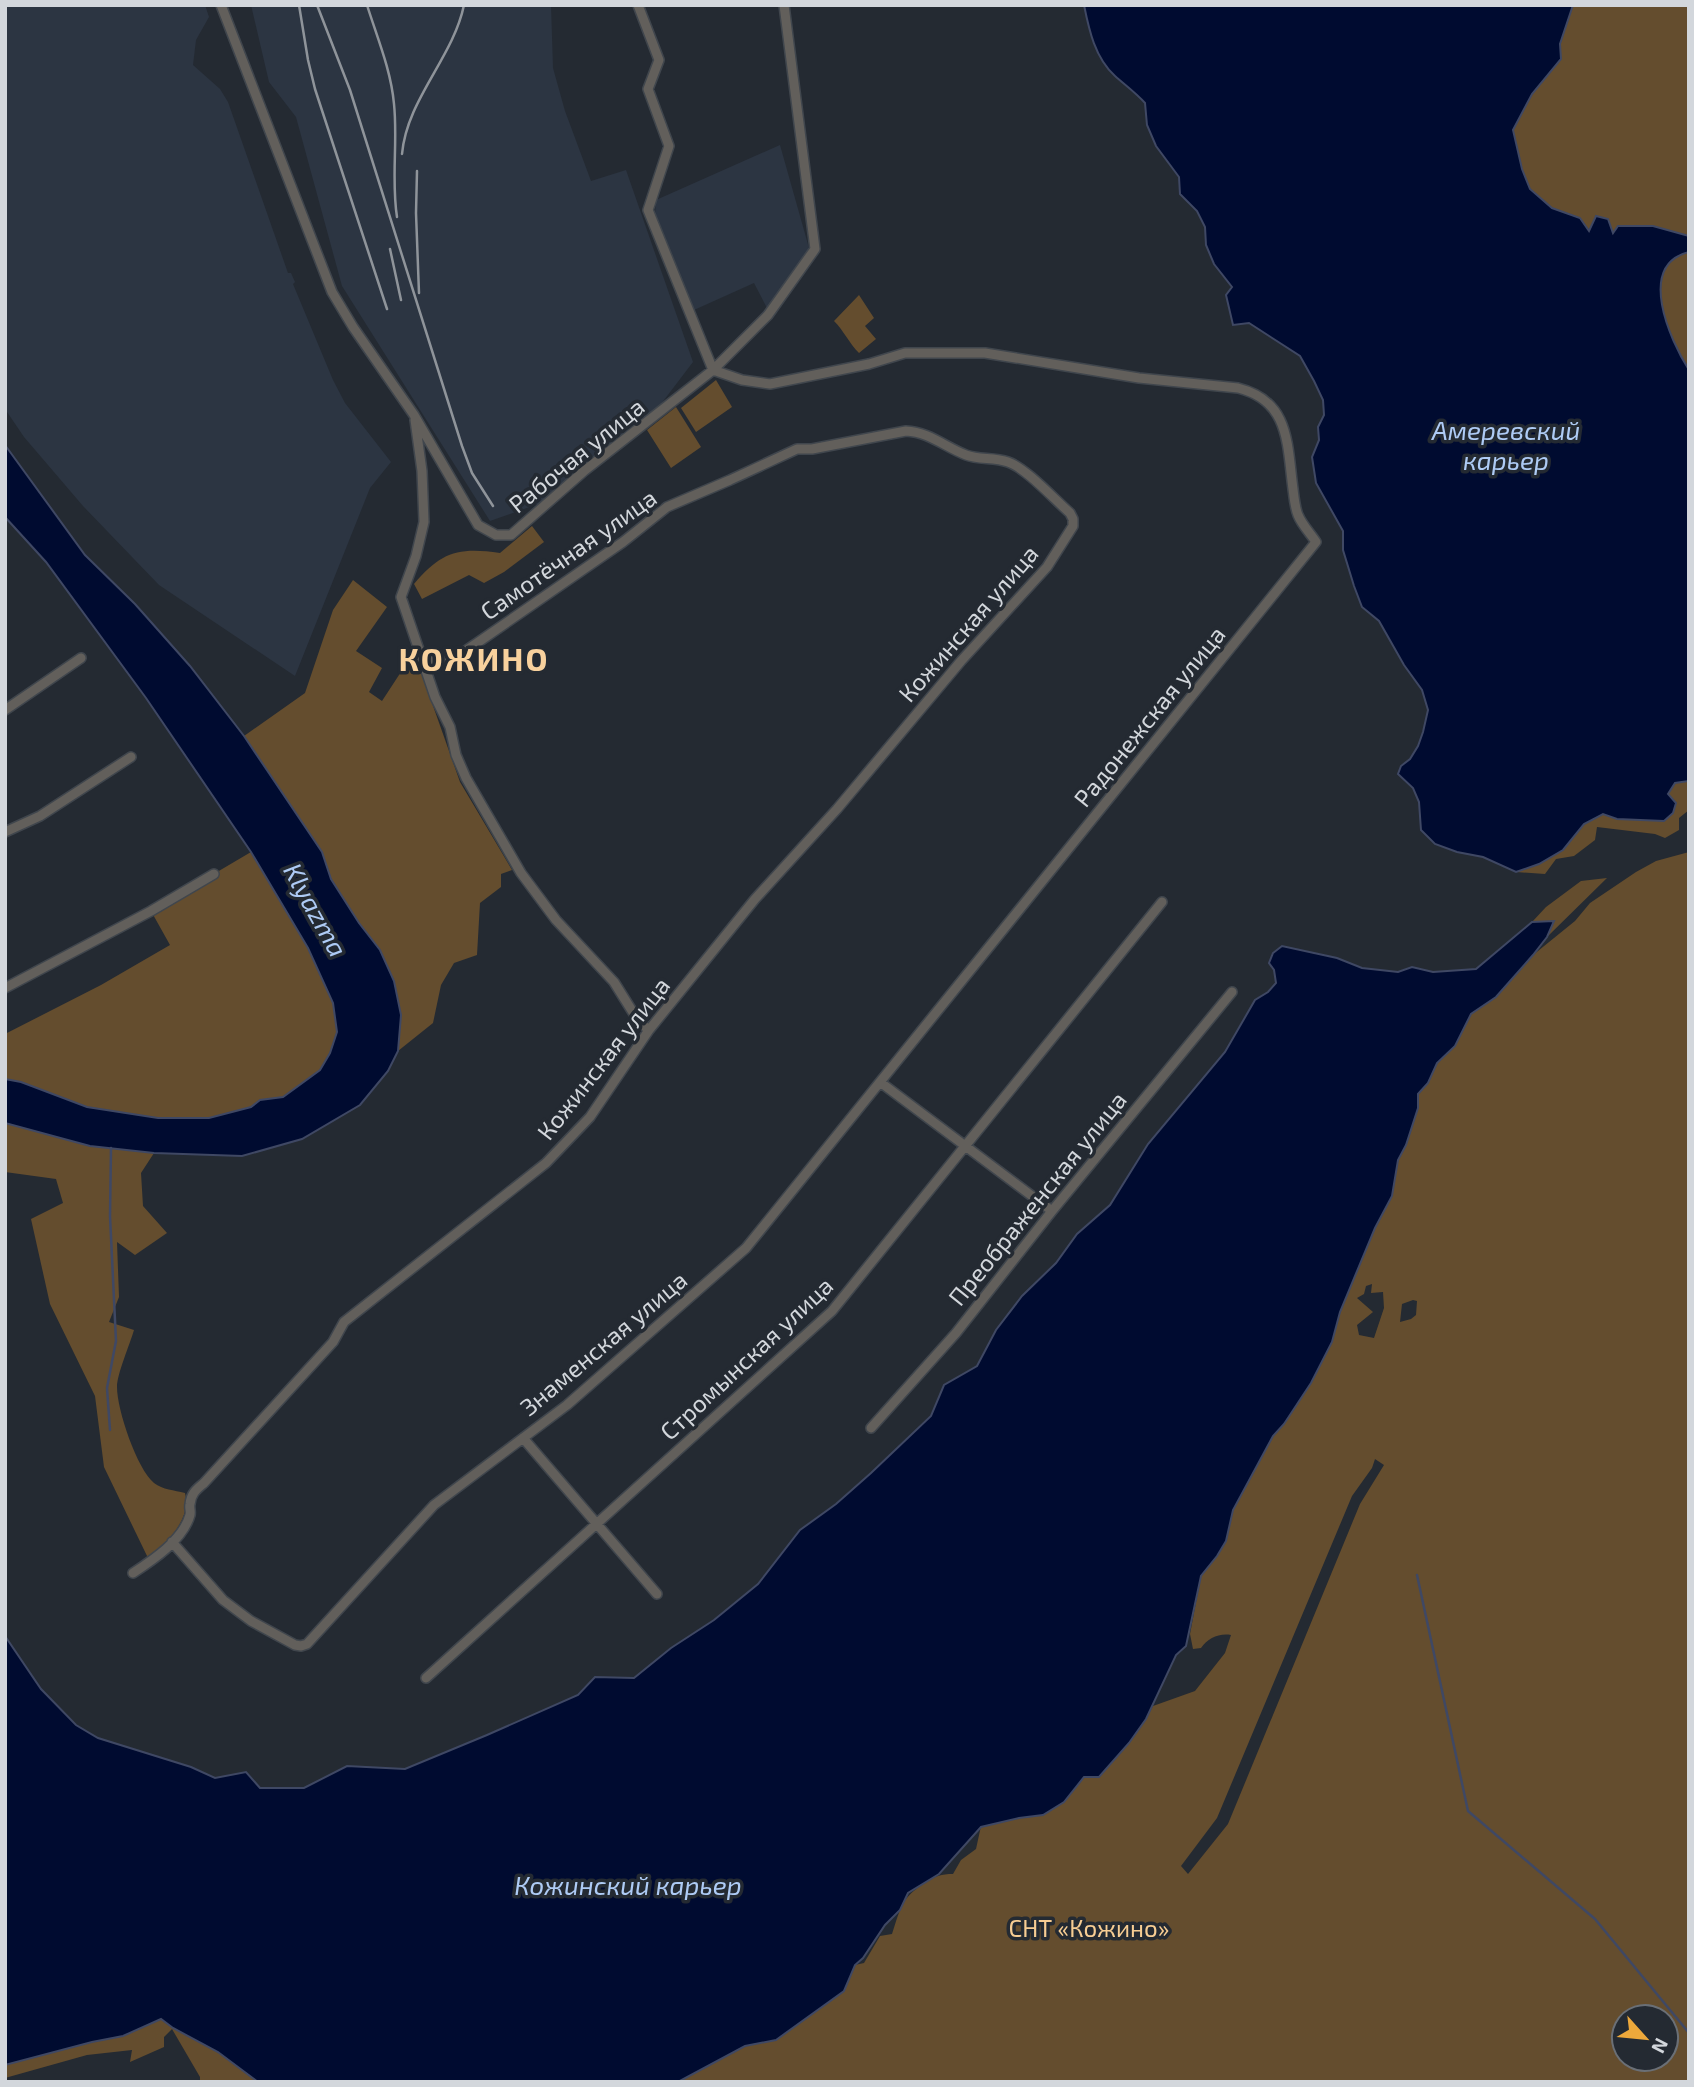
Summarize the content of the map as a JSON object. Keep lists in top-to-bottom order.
{
  "streets": {
    "street": [
      "Рабочая улица",
      "Самотёчная улица",
      "Кожинская улица",
      "Радонежская улица",
      "Преображенская улица",
      "Знаменская улица",
      "Стромынская улица"
    ]
  },
  "crossings": [
    ["Рабочая улица", "Радонежская улица"],
    ["Самотёчная улица", "Кожинская улица"],
    ["Кожинская улица", "Знаменская улица"],
    ["Радонежская улица", "Знаменская улица"]
  ],
  "districts": ["КОЖИНО"],
  "water": ["Амеревский карьер", "Klyazma", "Кожинский карьер"],
  "parks": ["СНТ «Кожино»"],
  "north": "bottom right"
}
